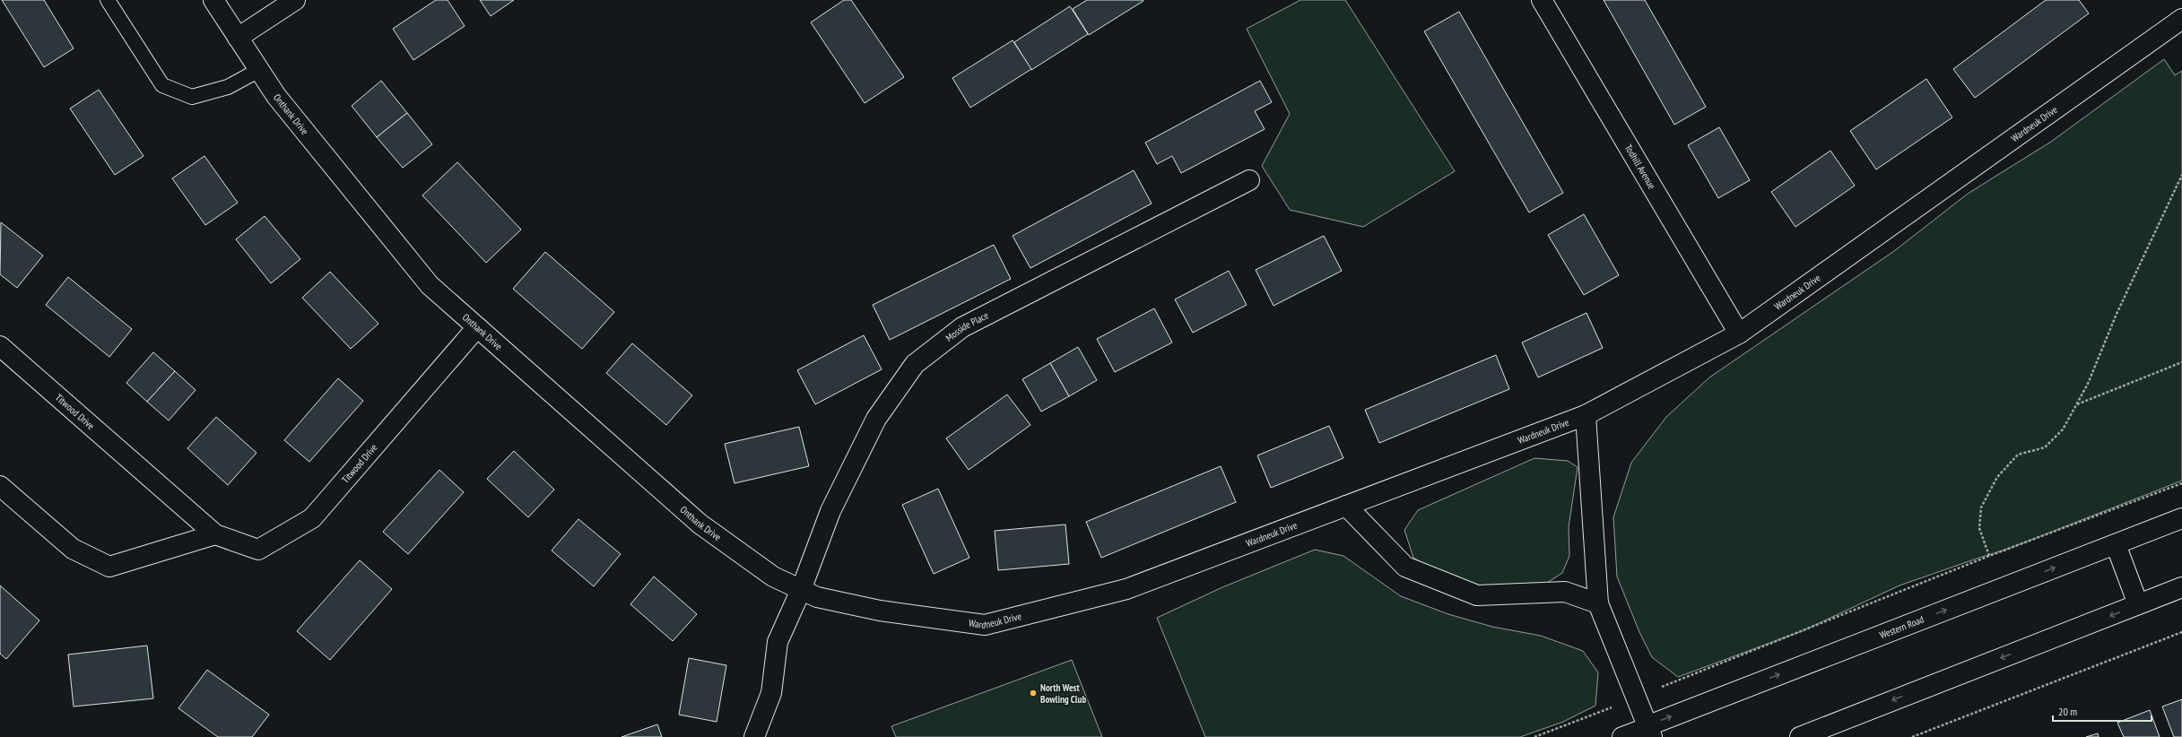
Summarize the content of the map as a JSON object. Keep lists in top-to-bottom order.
{
  "streets": {
    "street": [
      "Onthank Drive",
      "Wardneuk Drive",
      "Todhill Avenue",
      "Mosside Place",
      "Titwood Drive",
      "Western Road"
    ]
  },
  "crossings": [
    ["Onthank Drive", "Wardneuk Drive"],
    ["Onthank Drive", "Mosside Place"],
    ["Onthank Drive", "Titwood Drive"],
    ["Wardneuk Drive", "Todhill Avenue"],
    ["Wardneuk Drive", "Mosside Place"]
  ],
  "places": ["North West Bowling Club"],
  "scale_bar": "20 m"
}
